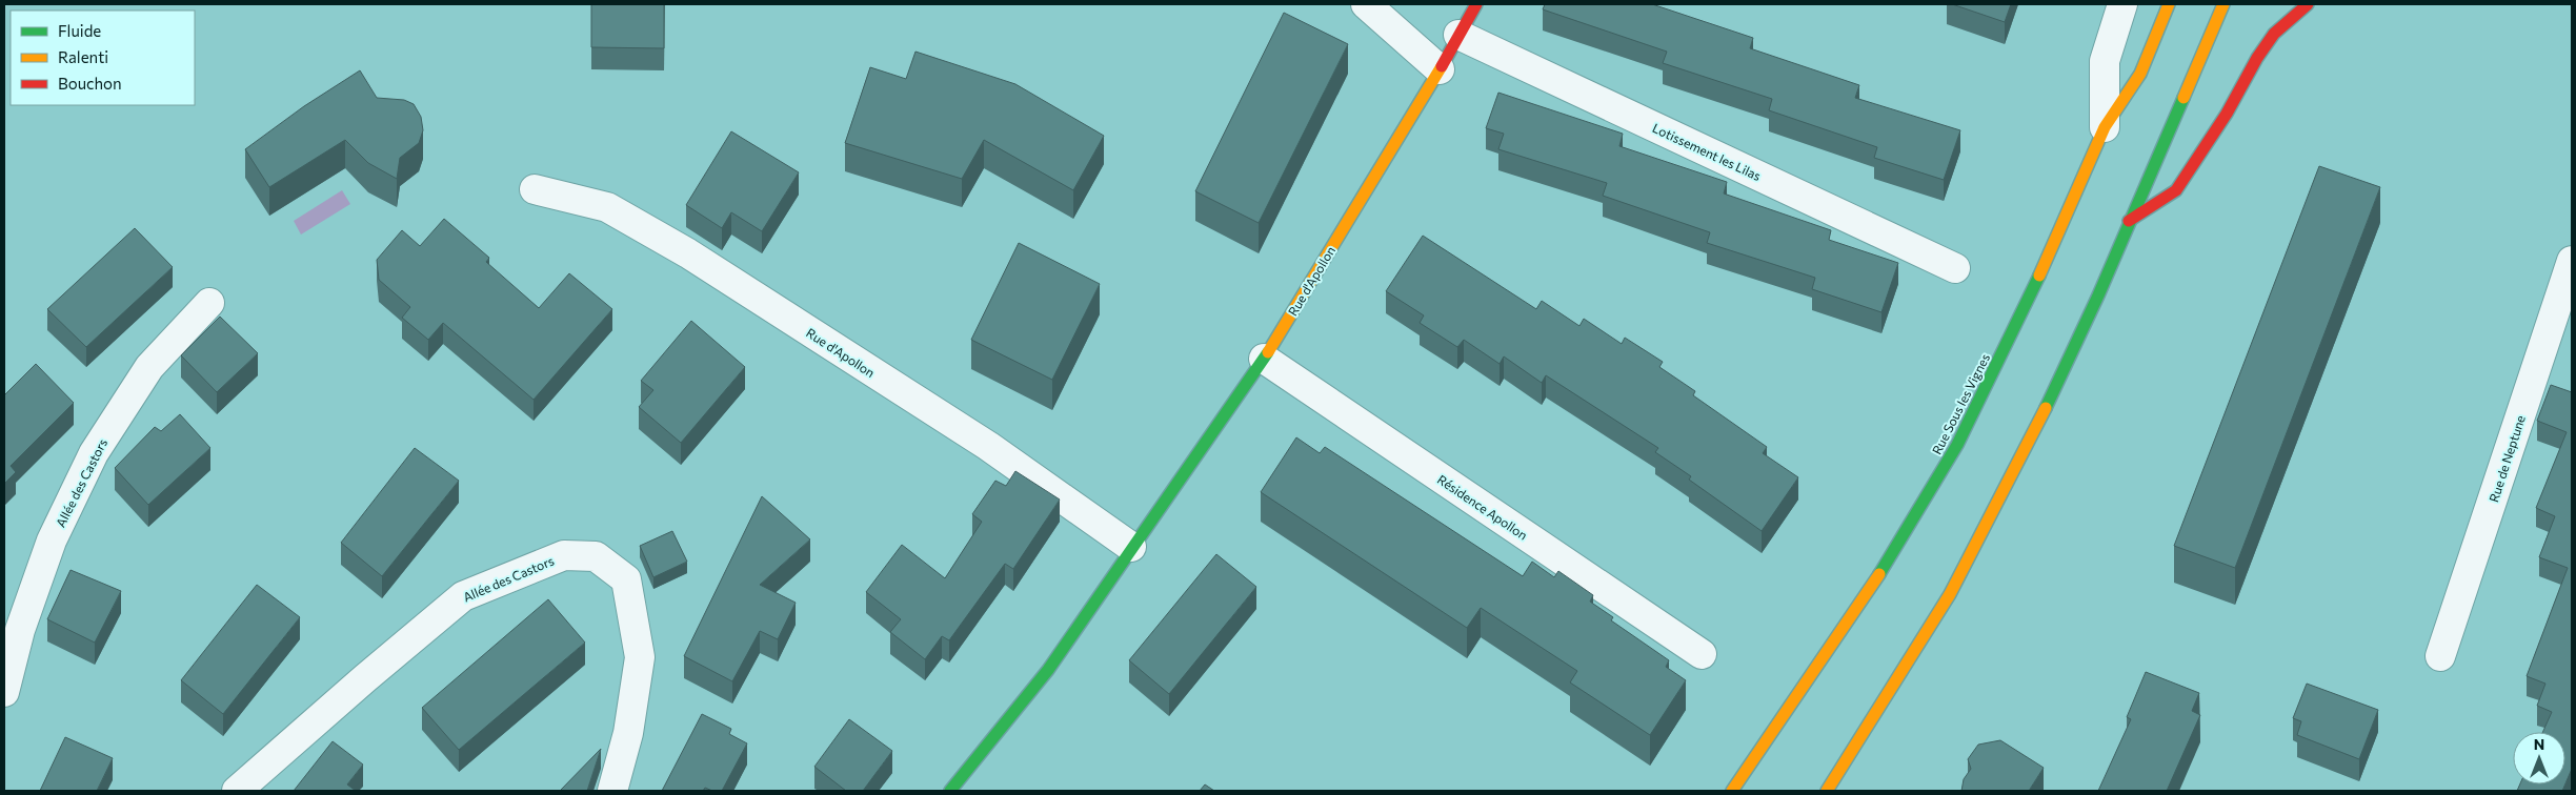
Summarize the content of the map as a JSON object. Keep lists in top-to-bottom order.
{
  "streets": {
    "street": [
      "Lotissement les Lilas",
      "Rue d'Apollon",
      "Rue Sous les Vignes",
      "Rue de Neptune",
      "Allée des Castors",
      "Résidence Apollon"
    ]
  },
  "crossings": [
    ["Lotissement les Lilas", "Rue d'Apollon"],
    ["Rue d'Apollon", "Résidence Apollon"]
  ],
  "legend": ["Fluide", "Ralenti", "Bouchon"],
  "north": "top"
}
